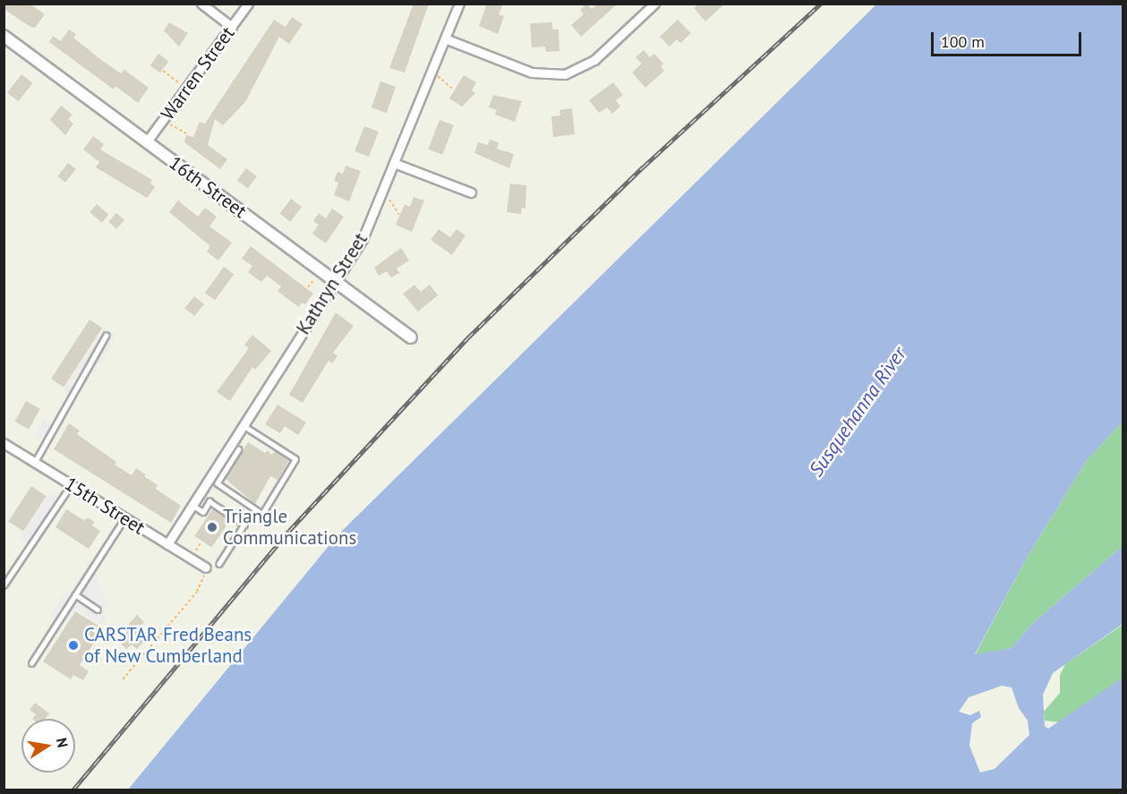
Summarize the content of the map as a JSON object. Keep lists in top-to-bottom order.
{
  "streets": {
    "street": [
      "Warren Street",
      "16th Street",
      "Kathryn Street",
      "15th Street"
    ]
  },
  "crossings": [
    ["Warren Street", "16th Street"],
    ["16th Street", "Kathryn Street"],
    ["Kathryn Street", "15th Street"]
  ],
  "water": ["Susquehanna River"],
  "places": ["Triangle Communications", "CARSTAR Fred Beans of New Cumberland"],
  "scale_bar": "100 m",
  "north": "right"
}
